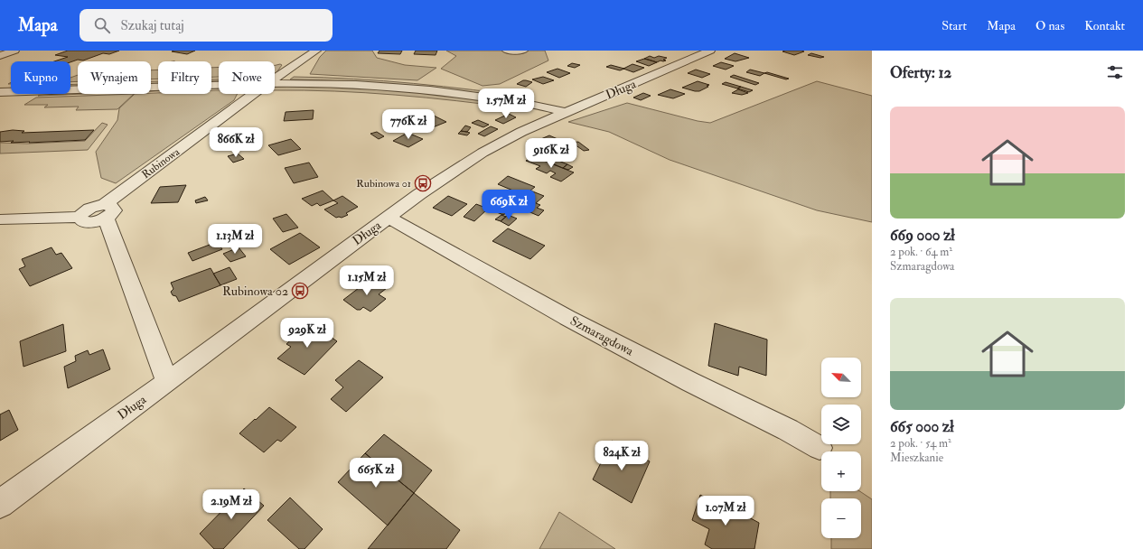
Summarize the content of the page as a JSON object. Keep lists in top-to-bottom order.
{
  "streets": {
    "street": ["Długa", "Rubinowa", "Szmaragdowa"]
  },
  "crossings": [
    ["Długa", "Szmaragdowa"]
  ],
  "places": {
    "bus stop": ["Rubinowa 01", "Rubinowa 02"]
  },
  "north": "top left",
  "page": {
    "header": "Mapa",
    "search": "Szukaj tutaj",
    "nav": [
      "Start",
      "Mapa",
      "O nas",
      "Kontakt"
    ],
    "heading": "Oferty: 12",
    "chip": [
      "Kupno",
      "Wynajem",
      "Filtry",
      "Nowe"
    ],
    "price": [
      "1.57M zł",
      "776K zł",
      "866K zł",
      "916K zł",
      "669K zł",
      "1.13M zł",
      "1.15M zł",
      "929K zł",
      "824K zł",
      "665K zł",
      "2.19M zł",
      "1.07M zł"
    ],
    "list": [
      {
        "name": "669 000 zł",
        "note": "2 pok. · 64 m² · Szmaragdowa"
      },
      {
        "name": "665 000 zł",
        "note": "2 pok. · 54 m² · Mieszkanie"
      }
    ],
    "map_buttons": ["+", "−"]
  }
}
